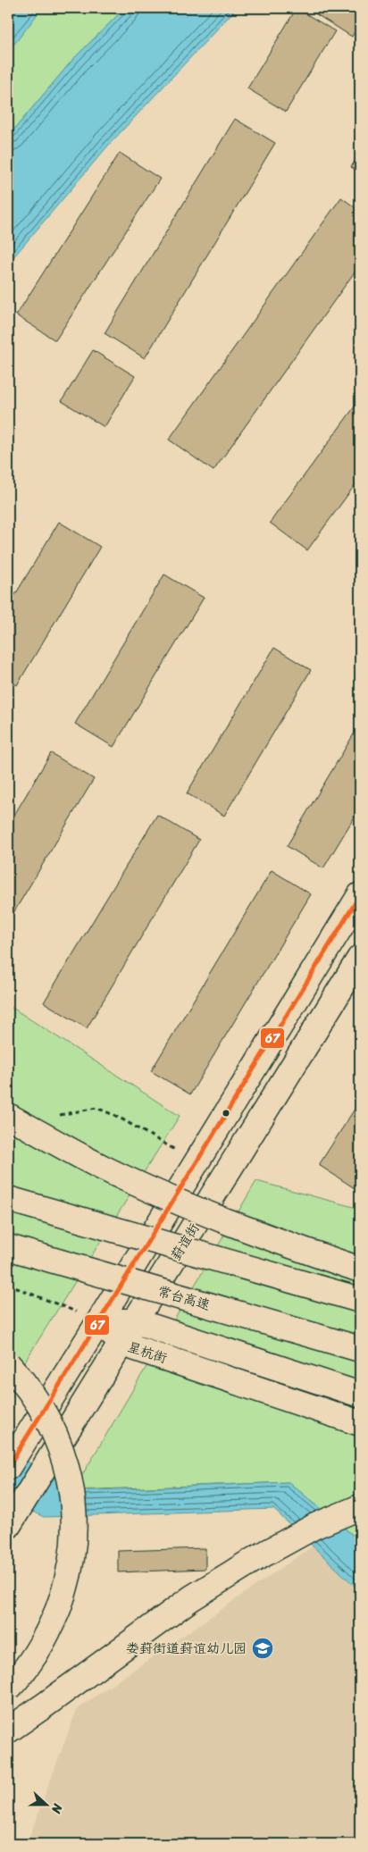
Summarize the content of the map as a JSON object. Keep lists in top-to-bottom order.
{
  "streets": {
    "main road": ["葑谊街", "常台高速", "星杭街"]
  },
  "crossings": [
    ["葑谊街", "星杭街"]
  ],
  "places": {
    "school or university": ["娄葑街道葑谊幼儿园"]
  },
  "lines": ["transit line 67"],
  "north": "right"
}
